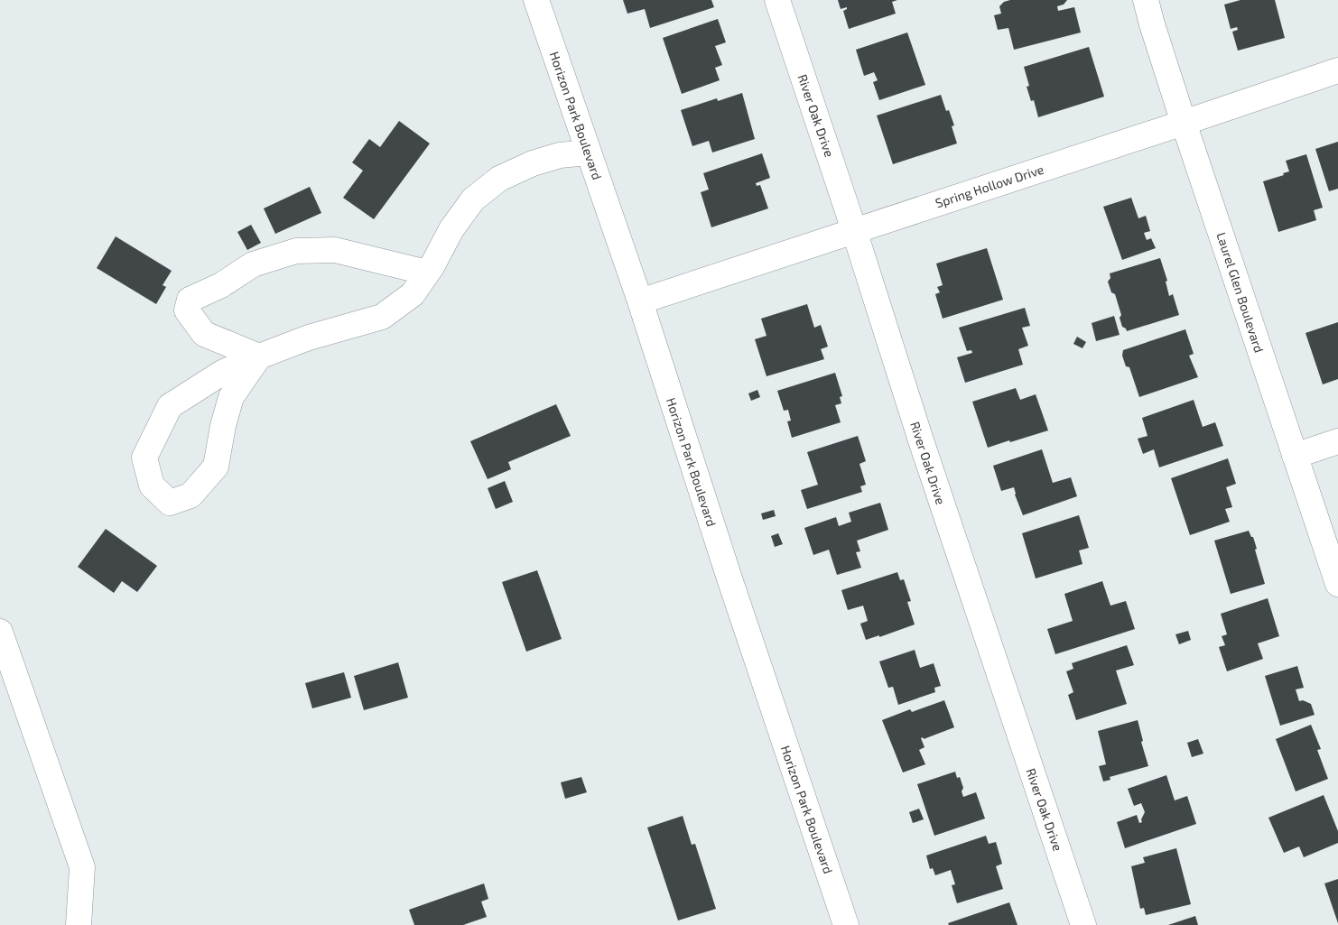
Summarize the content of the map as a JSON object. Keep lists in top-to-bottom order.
{
  "streets": {
    "street": [
      "Horizon Park Boulevard",
      "River Oak Drive",
      "Spring Hollow Drive",
      "Laurel Glen Boulevard"
    ]
  },
  "crossings": [
    ["Horizon Park Boulevard", "Spring Hollow Drive"],
    ["River Oak Drive", "Spring Hollow Drive"],
    ["Spring Hollow Drive", "Laurel Glen Boulevard"]
  ]
}
